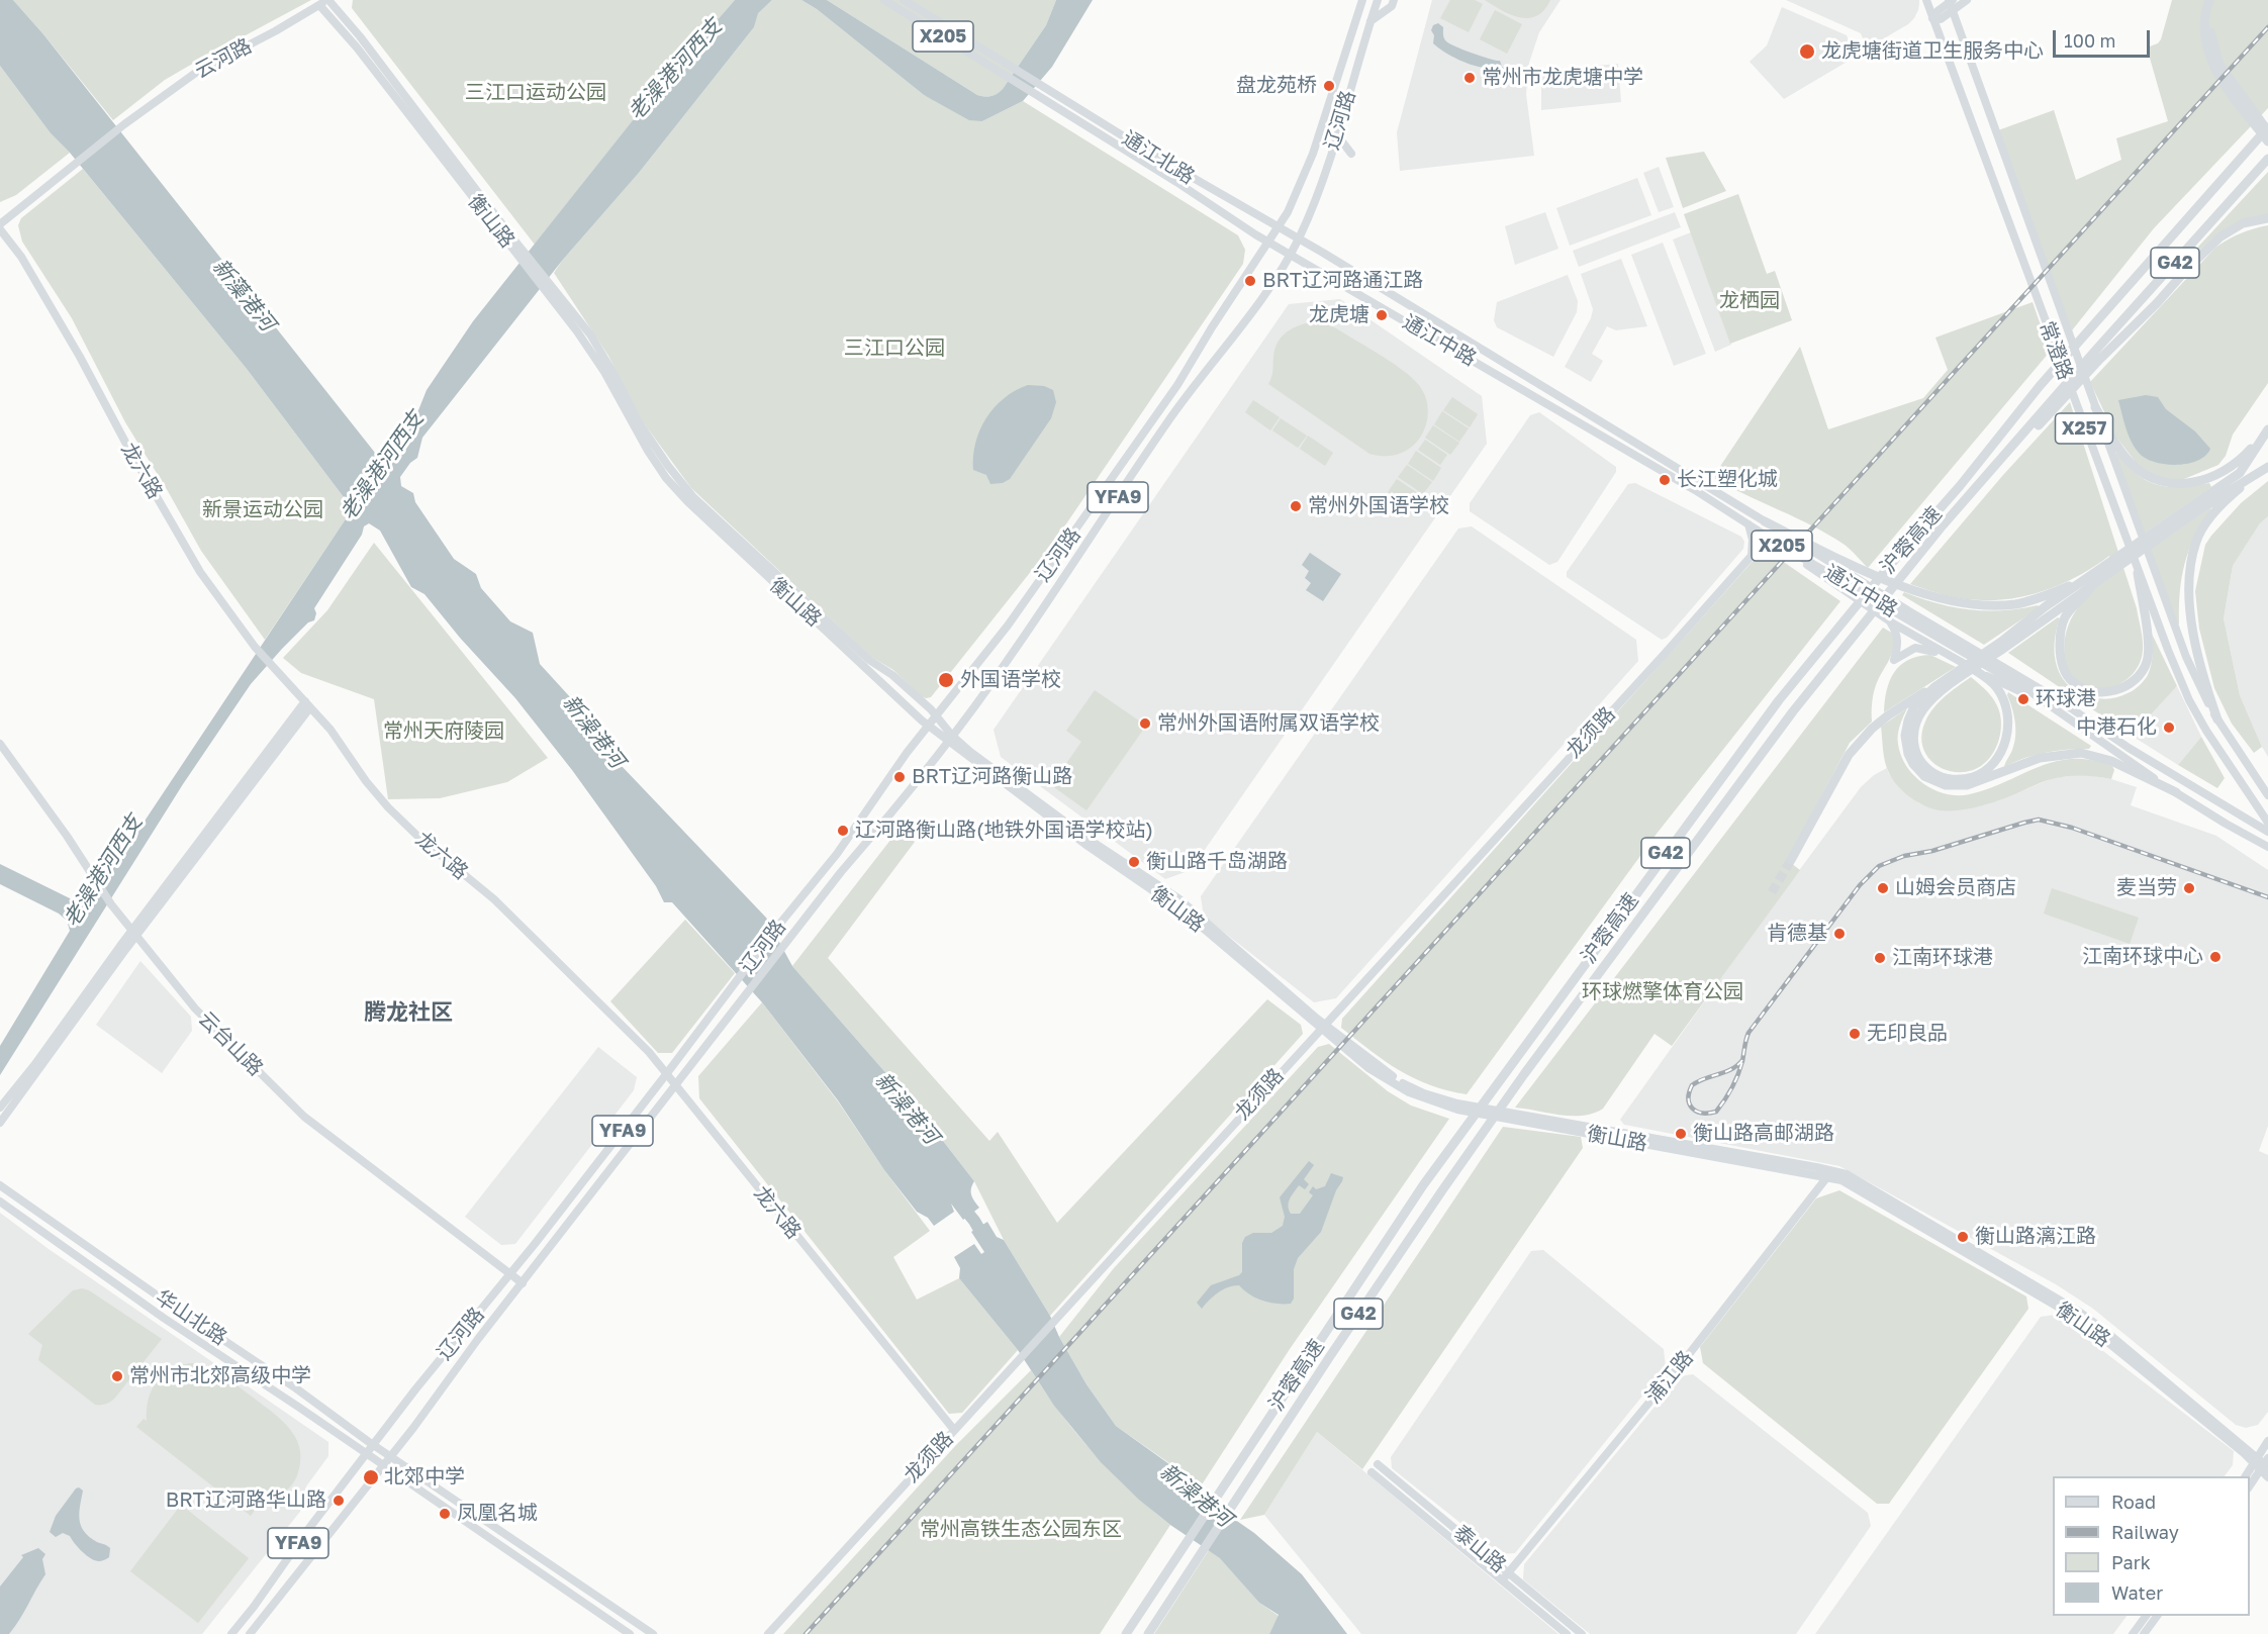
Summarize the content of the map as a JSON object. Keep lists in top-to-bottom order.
{
  "streets": {
    "highway": ["G42", "沪蓉高速"],
    "main road": [
      "X205",
      "辽河路",
      "通江北路",
      "通江中路",
      "常澄路",
      "X257",
      "YFA9"
    ],
    "street": [
      "云河路",
      "衡山路",
      "龙六路",
      "龙须路",
      "云台山路",
      "华山北路",
      "浦江路",
      "泰山路"
    ]
  },
  "crossings": [
    ["云河路", "衡山路"],
    ["云河路", "龙六路"],
    ["辽河路", "通江北路"],
    ["辽河路", "衡山路"],
    ["辽河路", "通江中路"],
    ["辽河路", "龙六路"],
    ["辽河路", "YFA9"],
    ["辽河路", "云台山路"],
    ["辽河路", "华山北路"],
    ["通江北路", "通江中路"],
    ["通江北路", "YFA9"],
    ["衡山路", "龙须路"],
    ["衡山路", "浦江路"],
    ["G42", "沪蓉高速"],
    ["通江中路", "YFA9"],
    ["龙六路", "龙须路"],
    ["浦江路", "泰山路"]
  ],
  "districts": ["腾龙社区"],
  "water": ["老澡港河西支", "新藻港河", "新澡港河"],
  "parks": [
    "三江口运动公园",
    "龙栖园",
    "三江口公园",
    "新景运动公园",
    "常州天府陵园",
    "环球燃擎体育公园",
    "常州高铁生态公园东区"
  ],
  "places": [
    "龙虎塘街道卫生服务中心",
    "常州市龙虎塘中学",
    "盘龙苑桥",
    "BRT辽河路通江路",
    "龙虎塘",
    "长江塑化城",
    "常州外国语学校",
    "外国语学校",
    "环球港",
    "常州外国语附属双语学校",
    "中港石化",
    "BRT辽河路衡山路",
    "辽河路衡山路(地铁外国语学校站)",
    "衡山路千岛湖路",
    "山姆会员商店",
    "麦当劳",
    "肯德基",
    "江南环球中心",
    "江南环球港",
    "无印良品",
    "衡山路高邮湖路",
    "衡山路漓江路",
    "常州市北郊高级中学",
    "北郊中学",
    "BRT辽河路华山路",
    "凤凰名城"
  ],
  "legend": [
    "Road",
    "Railway",
    "Park",
    "Water"
  ],
  "scale_bar": "100 m"
}
